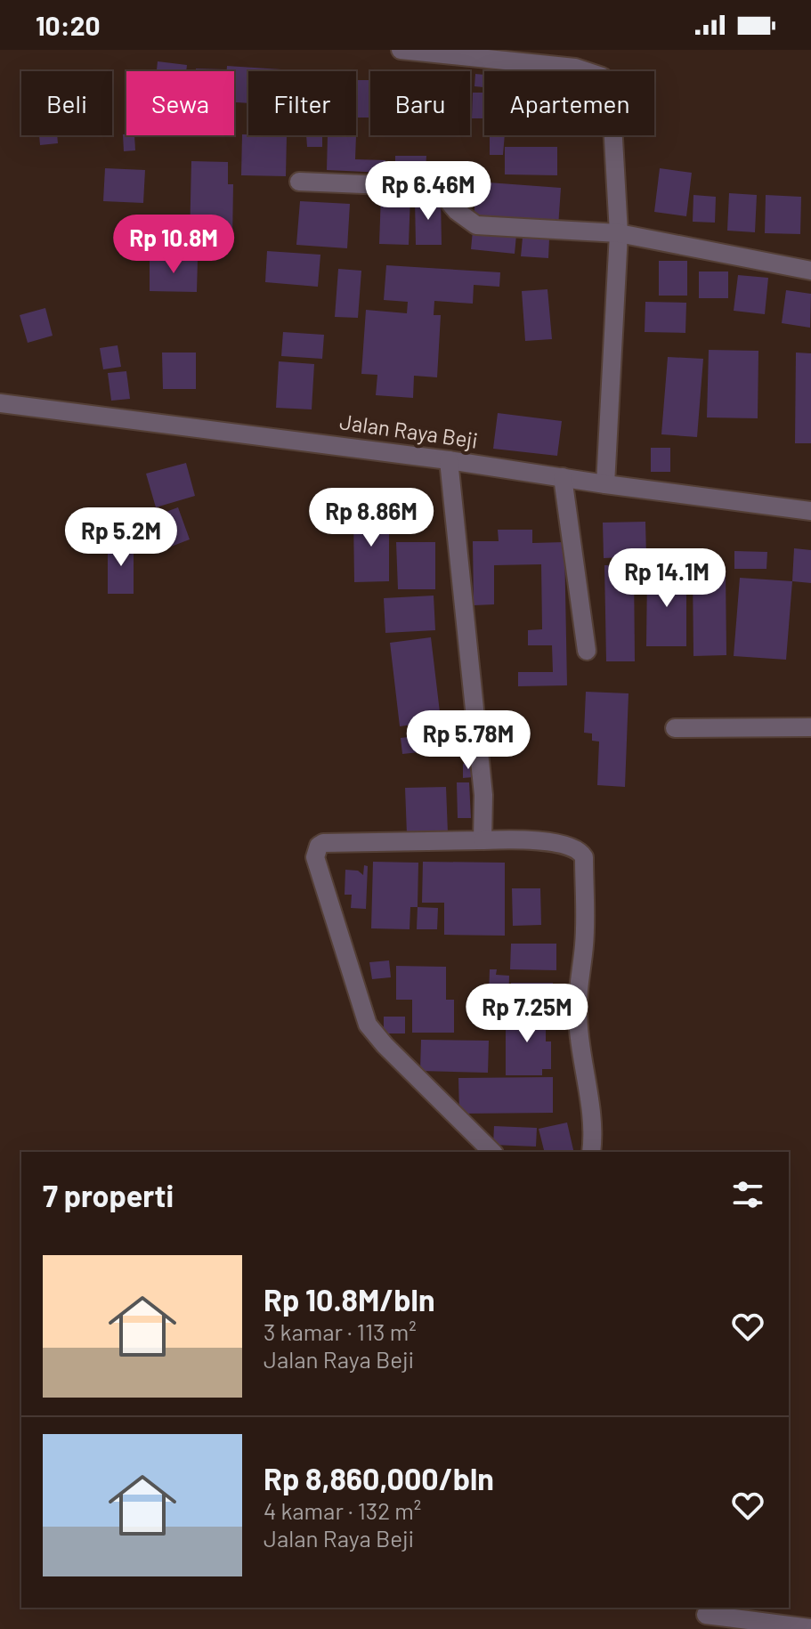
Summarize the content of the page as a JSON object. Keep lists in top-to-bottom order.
{
  "streets": {
    "street": ["Jalan Raya Beji"]
  },
  "page": {
    "status": "10:20",
    "chip": [
      "Beli",
      "Sewa",
      "Filter",
      "Baru",
      "Apartemen"
    ],
    "price": [
      "Rp 6.46M",
      "Rp 10.8M",
      "Rp 8.86M",
      "Rp 5.2M",
      "Rp 14.1M",
      "Rp 5.78M",
      "Rp 7.25M"
    ],
    "heading": "7 properti",
    "list": [
      {
        "name": "Rp 10.8M/bln",
        "note": "3 kamar · 113 m² · Jalan Raya Beji"
      },
      {
        "name": "Rp 8,860,000/bln",
        "note": "4 kamar · 132 m² · Jalan Raya Beji"
      }
    ]
  }
}
